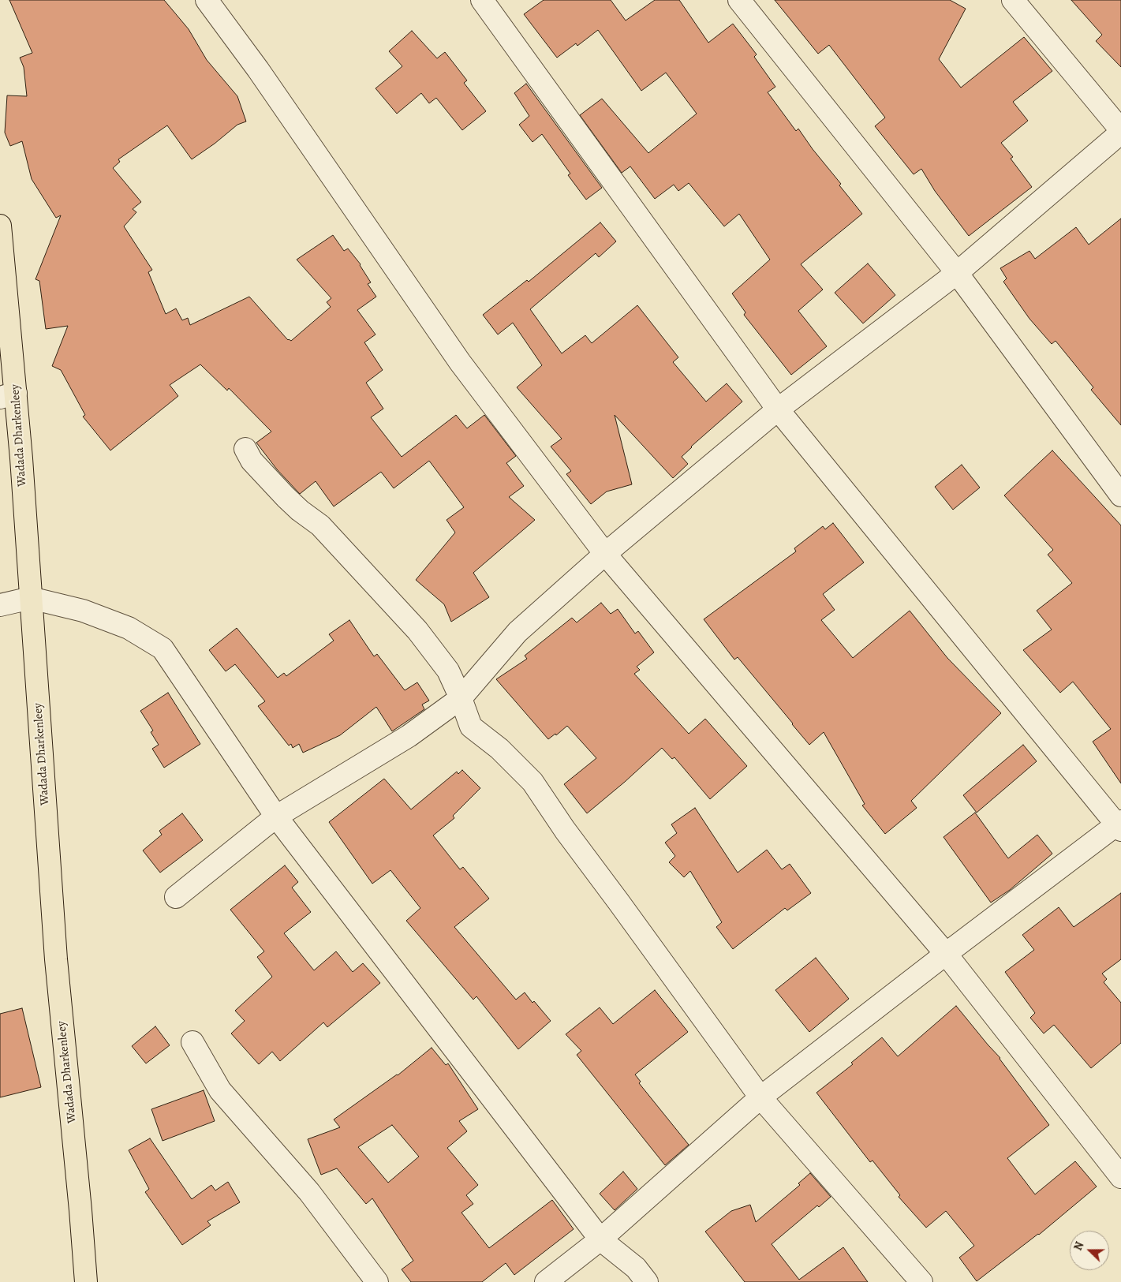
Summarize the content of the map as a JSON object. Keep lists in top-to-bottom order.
{
  "streets": {
    "main road": ["Wadada Dharkenleey"]
  },
  "north": "left"
}
